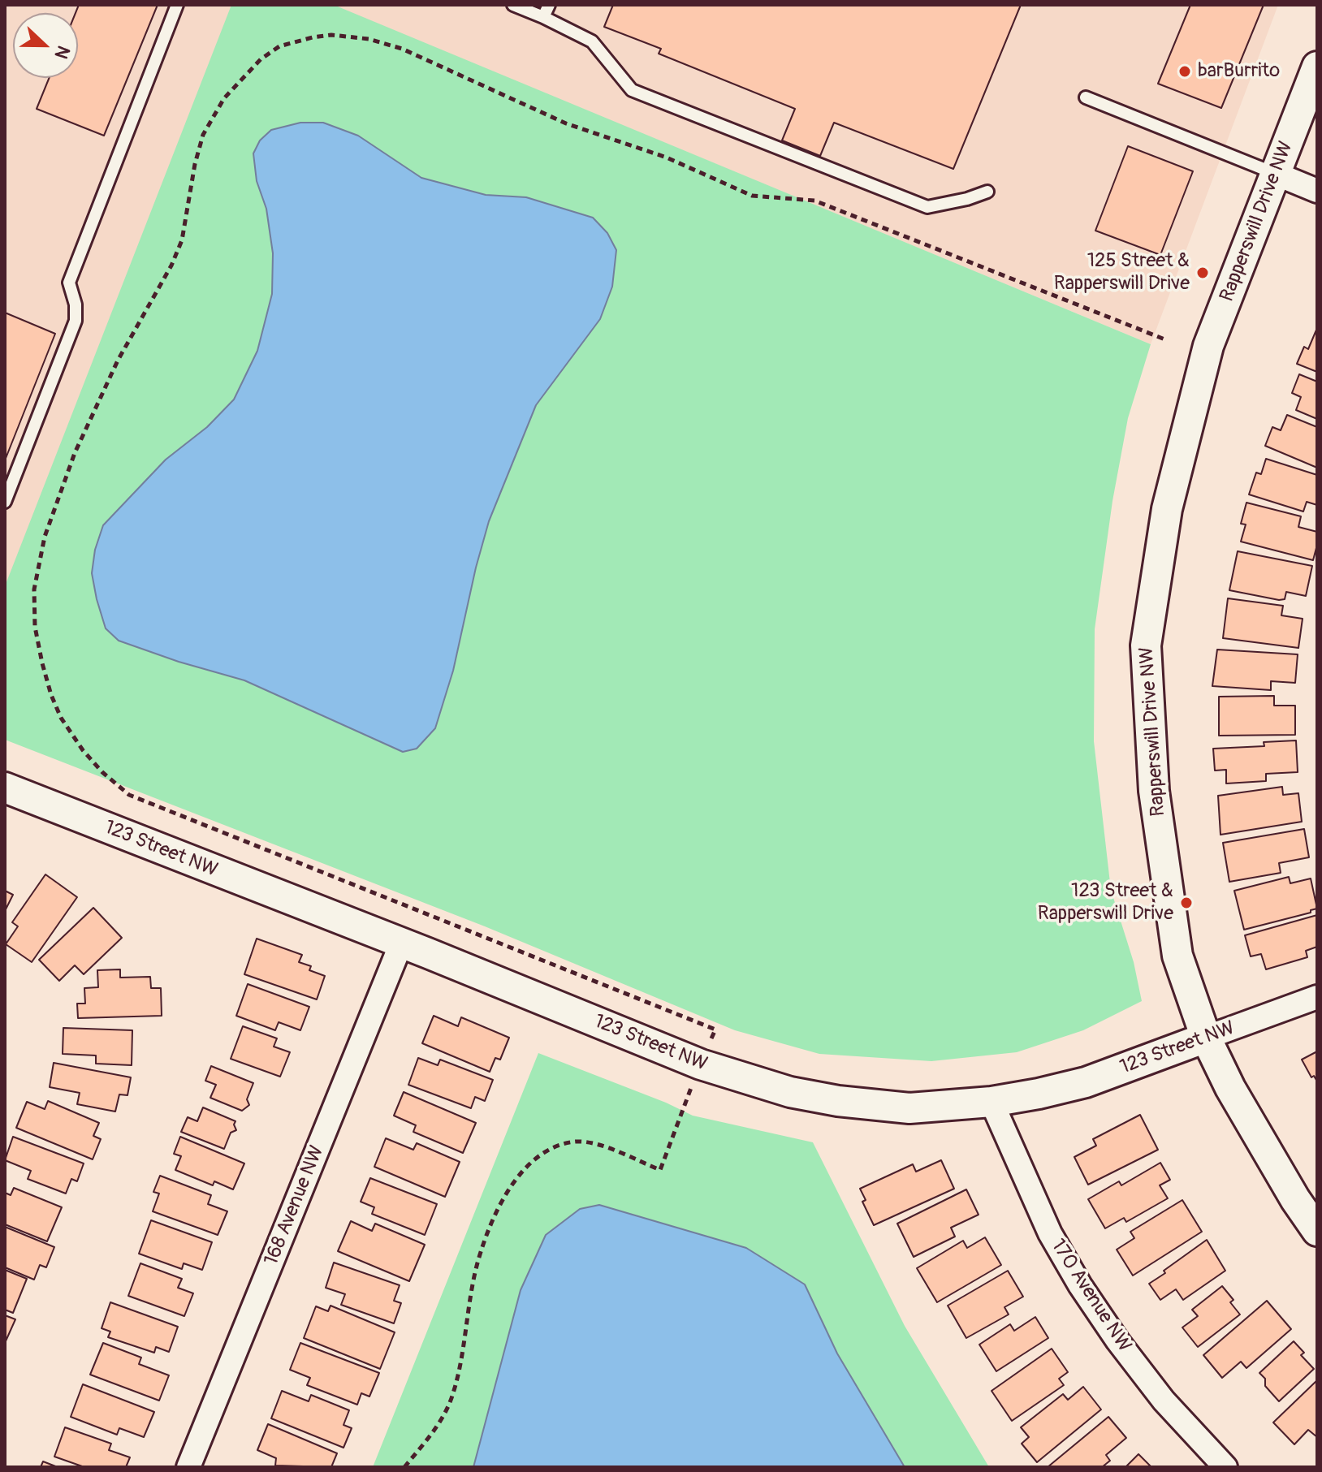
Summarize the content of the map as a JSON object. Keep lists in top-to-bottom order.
{
  "streets": {
    "street": [
      "Rapperswill Drive NW",
      "123 Street NW",
      "168 Avenue NW",
      "170 Avenue NW"
    ]
  },
  "crossings": [
    ["Rapperswill Drive NW", "123 Street NW"],
    ["123 Street NW", "168 Avenue NW"],
    ["123 Street NW", "170 Avenue NW"]
  ],
  "places": ["barBurrito", "125 Street & Rapperswill Drive", "123 Street & Rapperswill Drive"],
  "north": "right"
}
